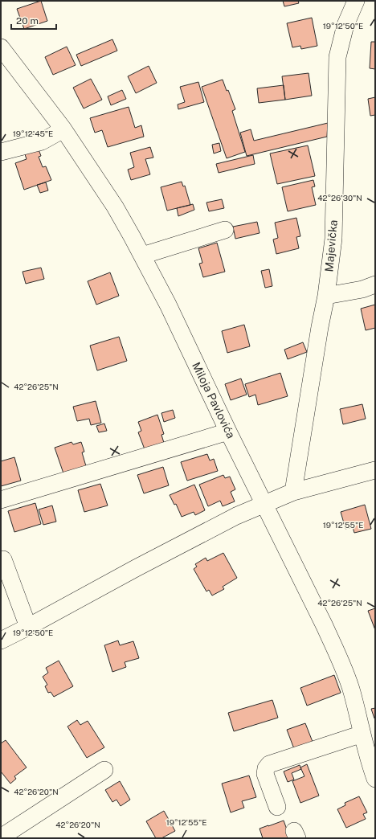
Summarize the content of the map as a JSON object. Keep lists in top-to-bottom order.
{
  "streets": {
    "street": ["Majevička", "Miloja Pavlovića"]
  },
  "scale_bar": "20 m",
  "coordinates": [
    "19°12'50\"E",
    "19°12'45\"E",
    "42°26'30\"N",
    "42°26'25\"N",
    "19°12'55\"E",
    "42°26'20\"N"
  ]
}
